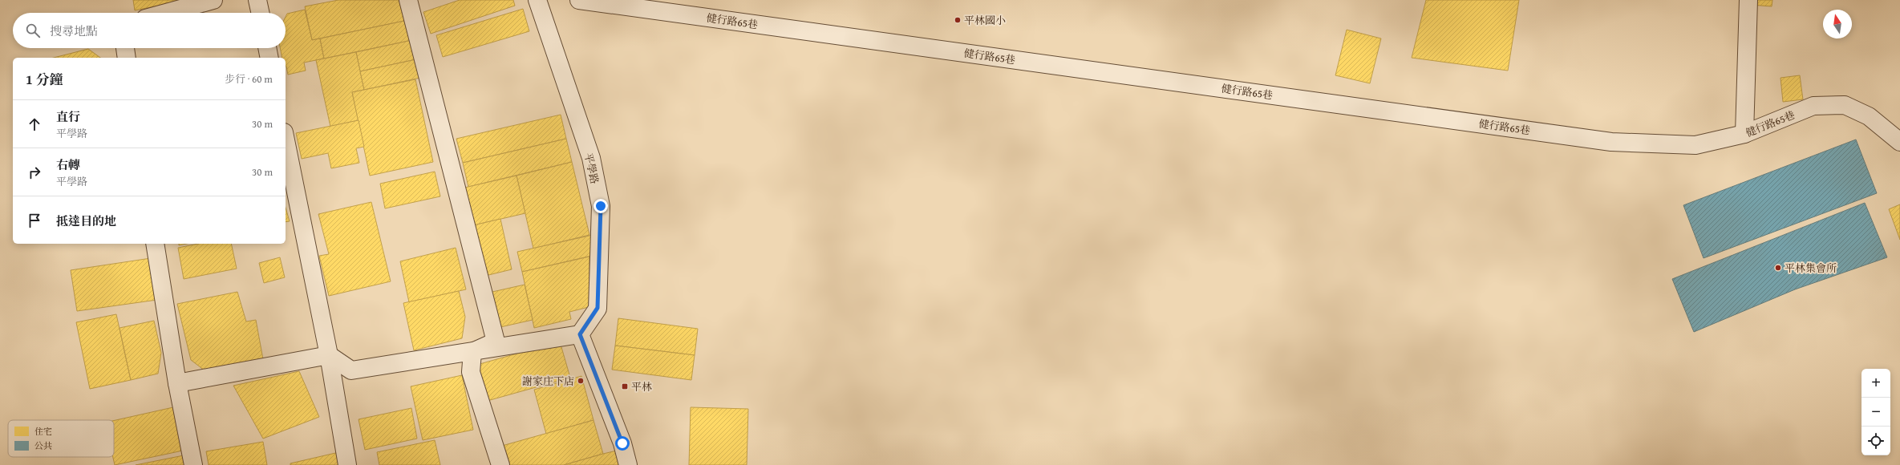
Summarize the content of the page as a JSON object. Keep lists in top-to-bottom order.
{
  "streets": {
    "street": ["健行路65巷", "平學路"]
  },
  "places": {
    "other": ["平林國小", "平林集會所", "謝家庄下店"],
    "transit": ["平林"]
  },
  "legend": ["住宅", "公共"],
  "north": "top",
  "page": {
    "search": "搜尋地點",
    "heading": ["1 分鐘", "步行 · 60 m"],
    "list": [
      ["直行", "平學路", "30 m"],
      ["右轉", "平學路", "30 m"],
      "抵達目的地"
    ],
    "map_buttons": ["+", "−"]
  }
}
